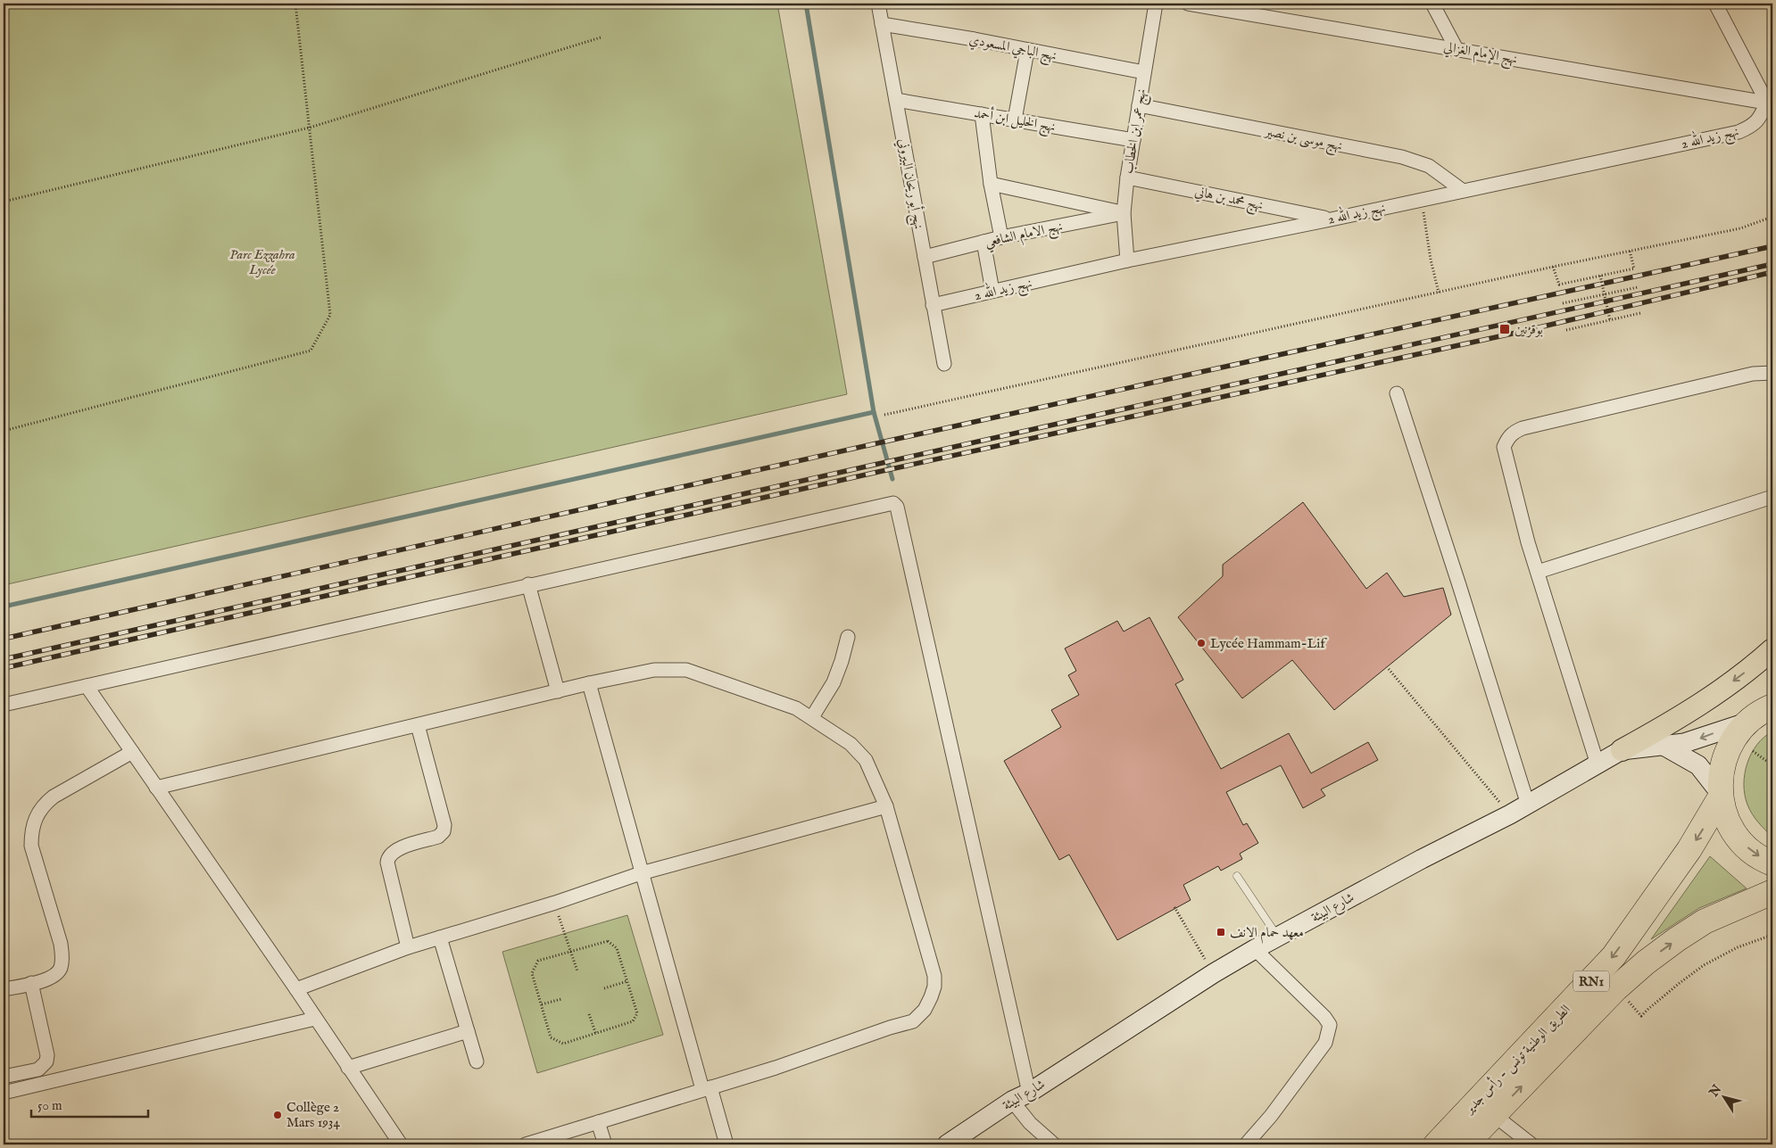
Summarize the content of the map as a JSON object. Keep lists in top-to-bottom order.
{
  "streets": {
    "highway": ["RN1", "الطريق الوطنية تونس - رأس جدير"],
    "main road": ["شارع البيئة"],
    "street": [
      "نهج الباجي المسعودي",
      "نهج الإمام الغزالي",
      "نهج الخليل ابن أحمد",
      "نهج عمر ابن الخطاب",
      "نهج زيد الله 2",
      "نهج موسى بن نصير",
      "نهج أبو ريحان البيروني",
      "نهج محمد بن هاني",
      "نهج الامام الشافعي"
    ]
  },
  "crossings": [
    ["نهج الباجي المسعودي", "نهج عمر ابن الخطاب"],
    ["نهج الباجي المسعودي", "نهج أبو ريحان البيروني"],
    ["نهج الإمام الغزالي", "نهج زيد الله 2"],
    ["نهج الخليل ابن أحمد", "نهج عمر ابن الخطاب"],
    ["نهج الخليل ابن أحمد", "نهج أبو ريحان البيروني"],
    ["نهج عمر ابن الخطاب", "نهج زيد الله 2"],
    ["نهج عمر ابن الخطاب", "نهج موسى بن نصير"],
    ["نهج عمر ابن الخطاب", "نهج محمد بن هاني"],
    ["نهج عمر ابن الخطاب", "نهج الامام الشافعي"],
    ["نهج زيد الله 2", "نهج موسى بن نصير"],
    ["نهج زيد الله 2", "نهج أبو ريحان البيروني"],
    ["نهج زيد الله 2", "نهج محمد بن هاني"],
    ["نهج أبو ريحان البيروني", "نهج الامام الشافعي"],
    ["شارع البيئة", "RN1"],
    ["RN1", "الطريق الوطنية تونس - رأس جدير"]
  ],
  "parks": ["Parc Ezzahra Lycée"],
  "places": {
    "transit": ["بوقرنين", "معهد حمام الانف"],
    "other": ["Lycée Hammam-Lif", "Collège 2 Mars 1934"]
  },
  "scale_bar": "50 m",
  "north": "top left"
}
